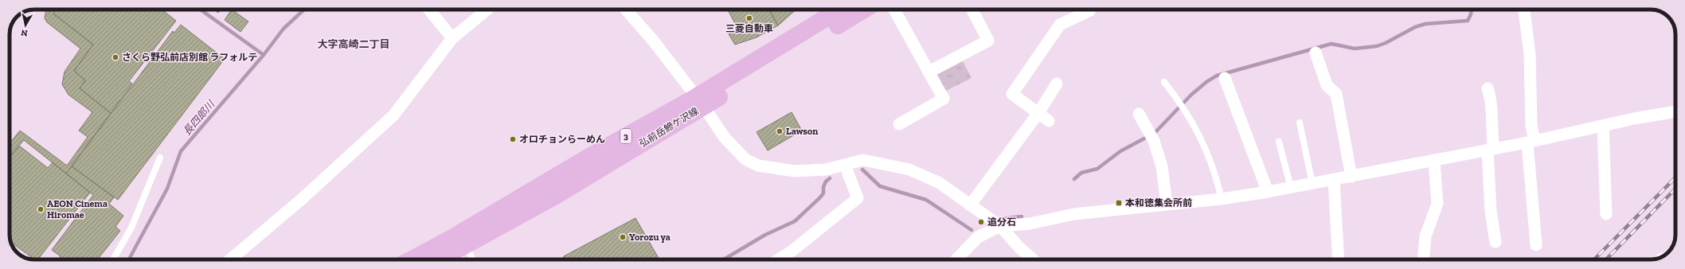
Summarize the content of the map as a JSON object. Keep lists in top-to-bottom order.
{
  "streets": {
    "main road": ["弘前岳鰺ケ沢線", "3"]
  },
  "crossings": [
    ["弘前岳鰺ケ沢線", "3"]
  ],
  "districts": ["大字高崎二丁目"],
  "water": ["長四郎川"],
  "places": {
    "other": [
      "三菱自動車",
      "さくら野弘前店別館 ラフォルテ",
      "Lawson",
      "オロチョンらーめん",
      "AEON Cinema Hiromae",
      "追分石",
      "Yorozu ya"
    ],
    "transit": ["本和徳集会所前"]
  },
  "north": "bottom"
}
